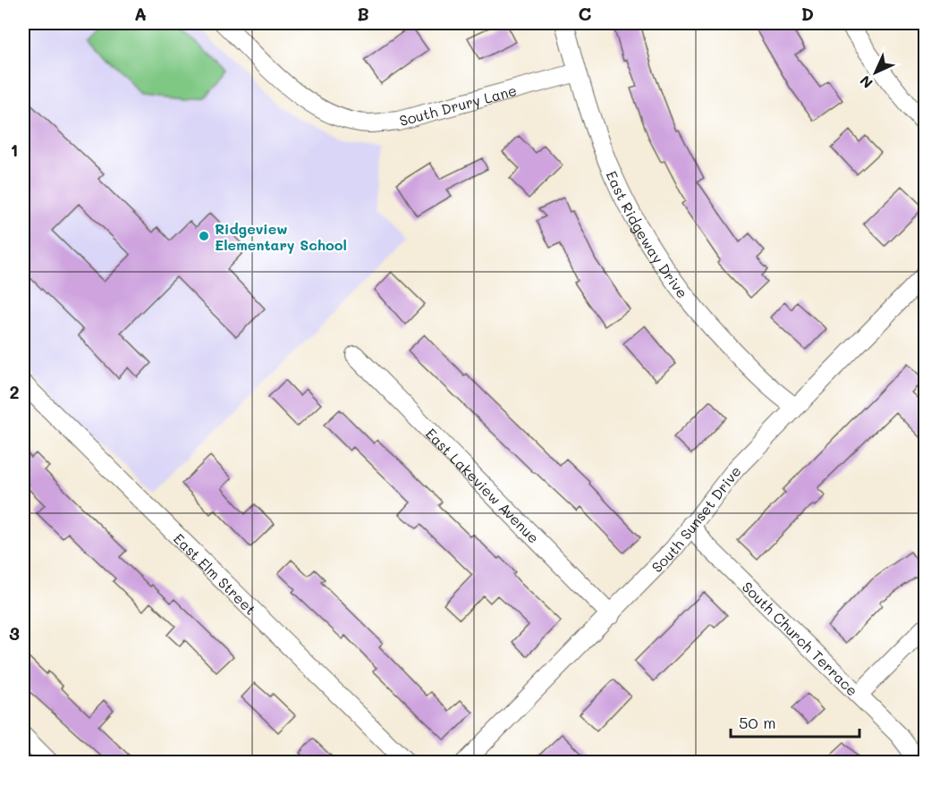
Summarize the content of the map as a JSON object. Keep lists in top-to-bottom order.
{
  "streets": {
    "street": [
      "South Drury Lane",
      "East Ridgeway Drive",
      "East Lakeview Avenue",
      "South Sunset Drive",
      "East Elm Street",
      "South Church Terrace"
    ]
  },
  "crossings": [
    ["South Drury Lane", "East Ridgeway Drive"],
    ["East Ridgeway Drive", "South Sunset Drive"],
    ["East Lakeview Avenue", "South Sunset Drive"],
    ["South Sunset Drive", "South Church Terrace"]
  ],
  "places": ["Ridgeview Elementary School"],
  "scale_bar": "50 m",
  "north": "bottom left",
  "grid": {
    "columns": [
      "A",
      "B",
      "C",
      "D"
    ],
    "rows": ["1", "2", "3"]
  }
}
